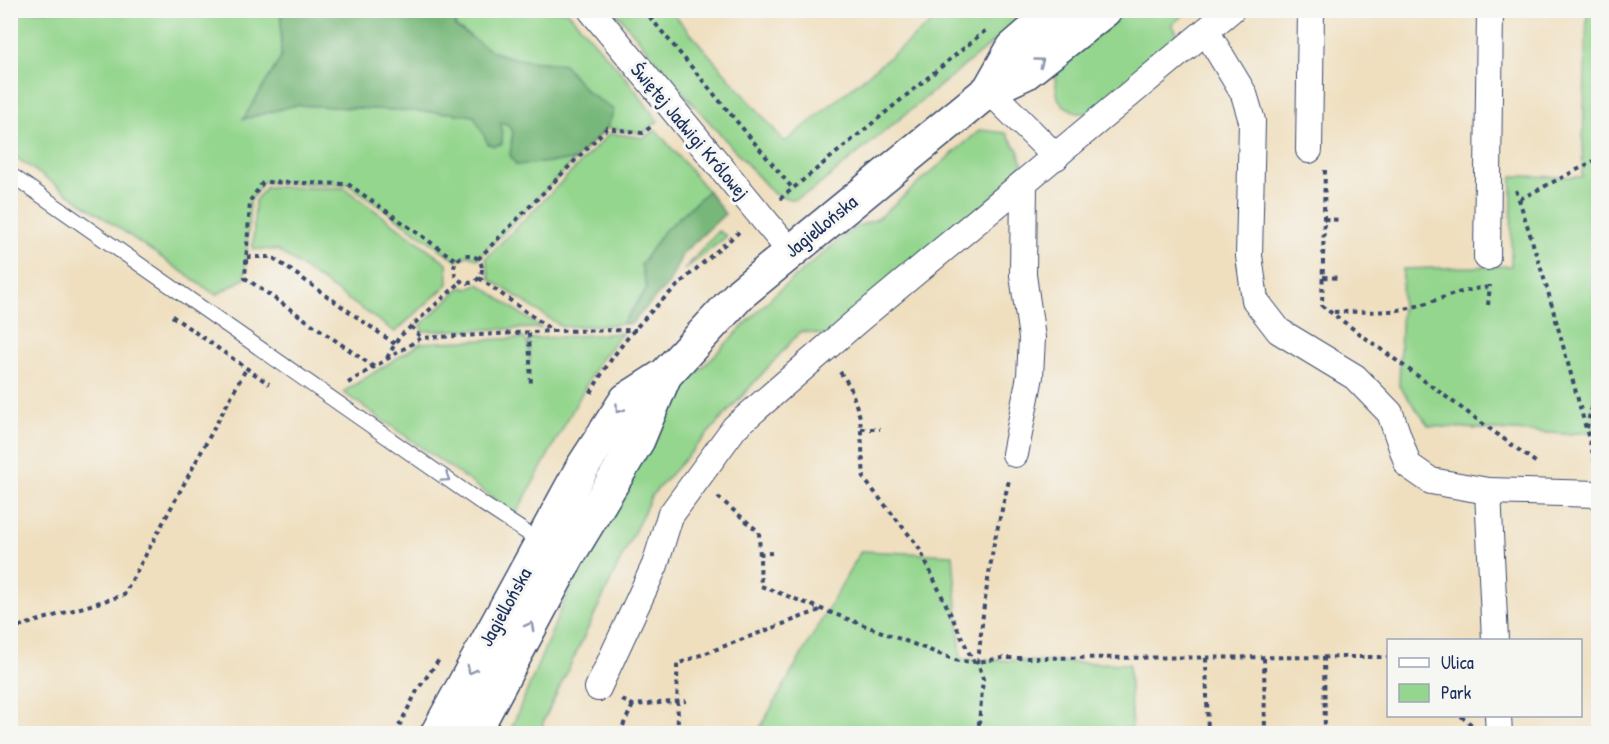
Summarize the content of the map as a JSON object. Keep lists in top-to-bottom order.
{
  "streets": {
    "street": ["Świętej Jadwigi Królowej", "Jagiellońska"]
  },
  "crossings": [
    ["Świętej Jadwigi Królowej", "Jagiellońska"]
  ],
  "legend": ["Ulica", "Park"]
}
